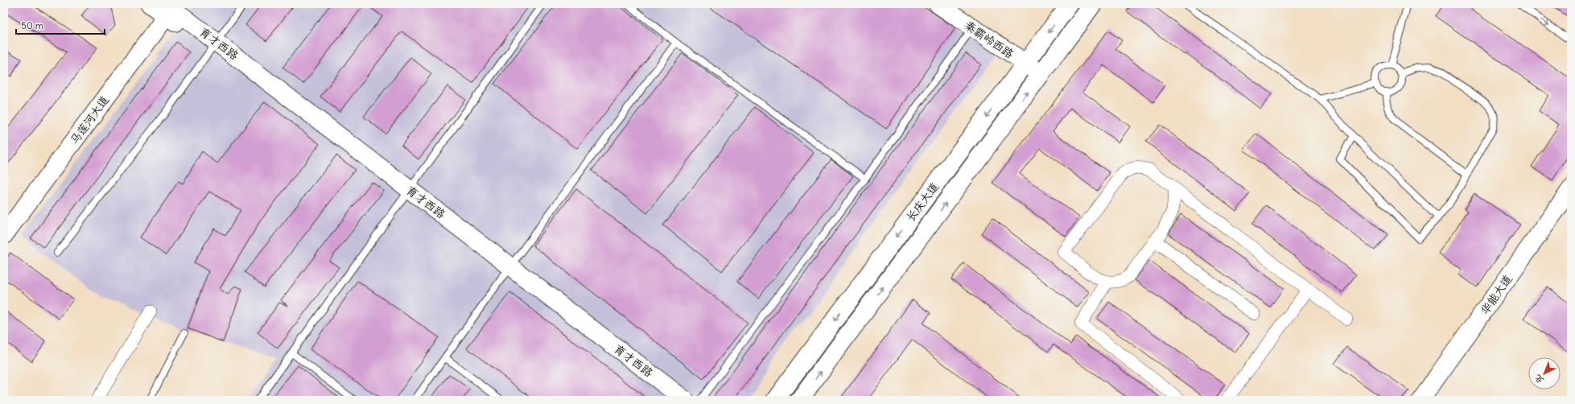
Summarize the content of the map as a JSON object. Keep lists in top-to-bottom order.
{
  "streets": {
    "street": [
      "秦霸岭西路",
      "育才西路",
      "马莲河大道",
      "长庆大道",
      "华能大道"
    ]
  },
  "crossings": [
    ["秦霸岭西路", "长庆大道"],
    ["育才西路", "马莲河大道"]
  ],
  "scale_bar": "50 m",
  "north": "bottom left"
}
